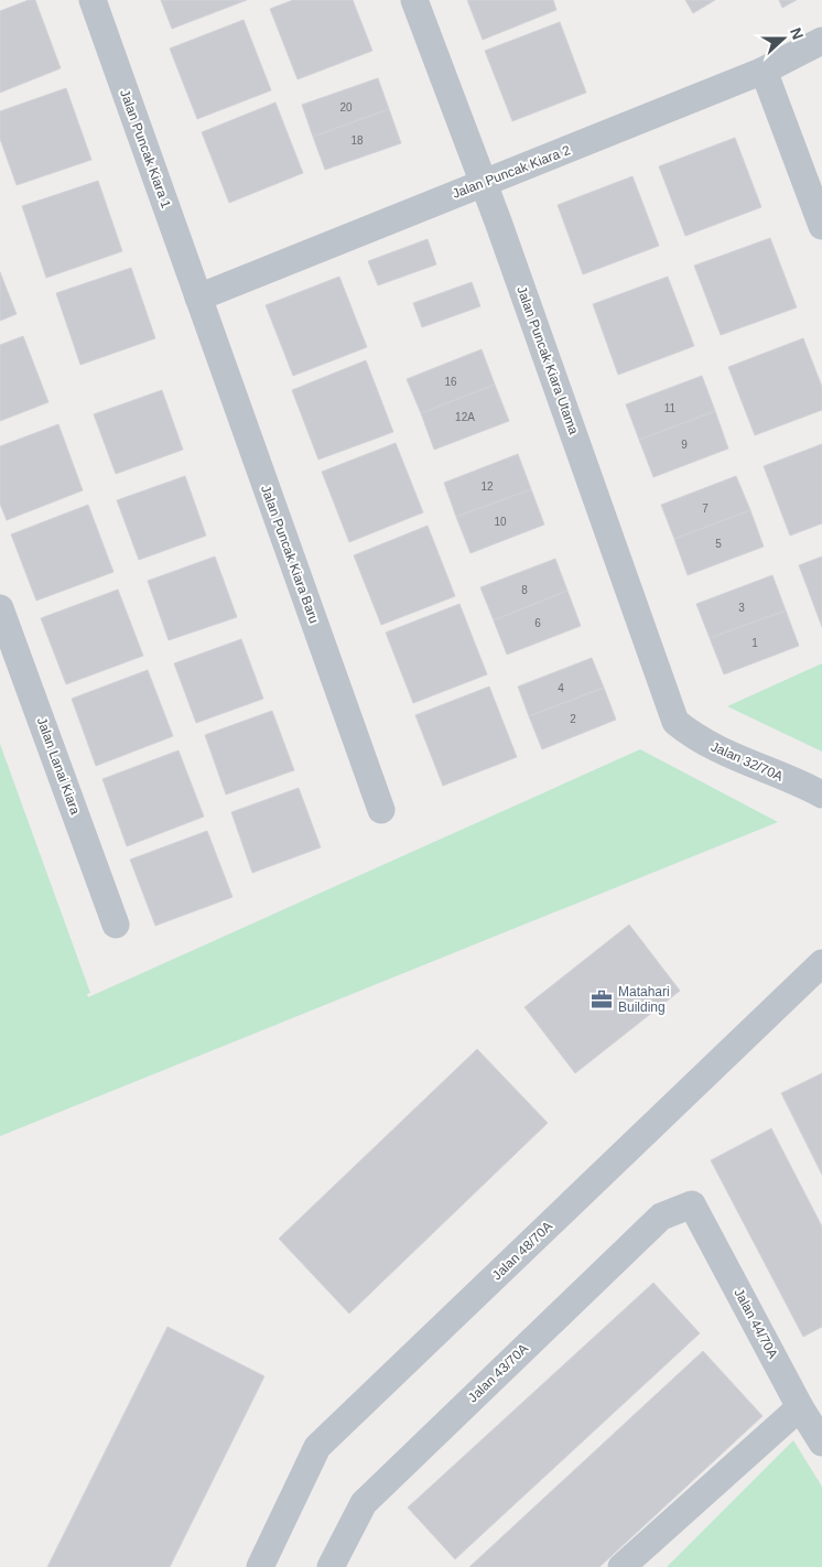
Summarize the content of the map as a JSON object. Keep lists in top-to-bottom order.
{
  "streets": {
    "street": [
      "Jalan Puncak Kiara 1",
      "Jalan Puncak Kiara 2",
      "Jalan Puncak Kiara Utama",
      "Jalan Puncak Kiara Baru",
      "Jalan 32/70A",
      "Jalan Lanai Kiara",
      "Jalan 48/70A",
      "Jalan 44/70A",
      "Jalan 43/70A"
    ]
  },
  "crossings": [
    ["Jalan Puncak Kiara 1", "Jalan Puncak Kiara 2"],
    ["Jalan Puncak Kiara 1", "Jalan Puncak Kiara Baru"],
    ["Jalan Puncak Kiara 2", "Jalan Puncak Kiara Utama"],
    ["Jalan Puncak Kiara 2", "Jalan Puncak Kiara Baru"],
    ["Jalan Puncak Kiara Utama", "Jalan 32/70A"],
    ["Jalan 44/70A", "Jalan 43/70A"]
  ],
  "places": {
    "office": ["Matahari Building"]
  },
  "house_numbers": [
    "20",
    "18",
    "16",
    "11",
    "12A",
    "9",
    "12",
    "7",
    "10",
    "5",
    "8",
    "3",
    "6",
    "1",
    "4",
    "2"
  ],
  "north": "right"
}
